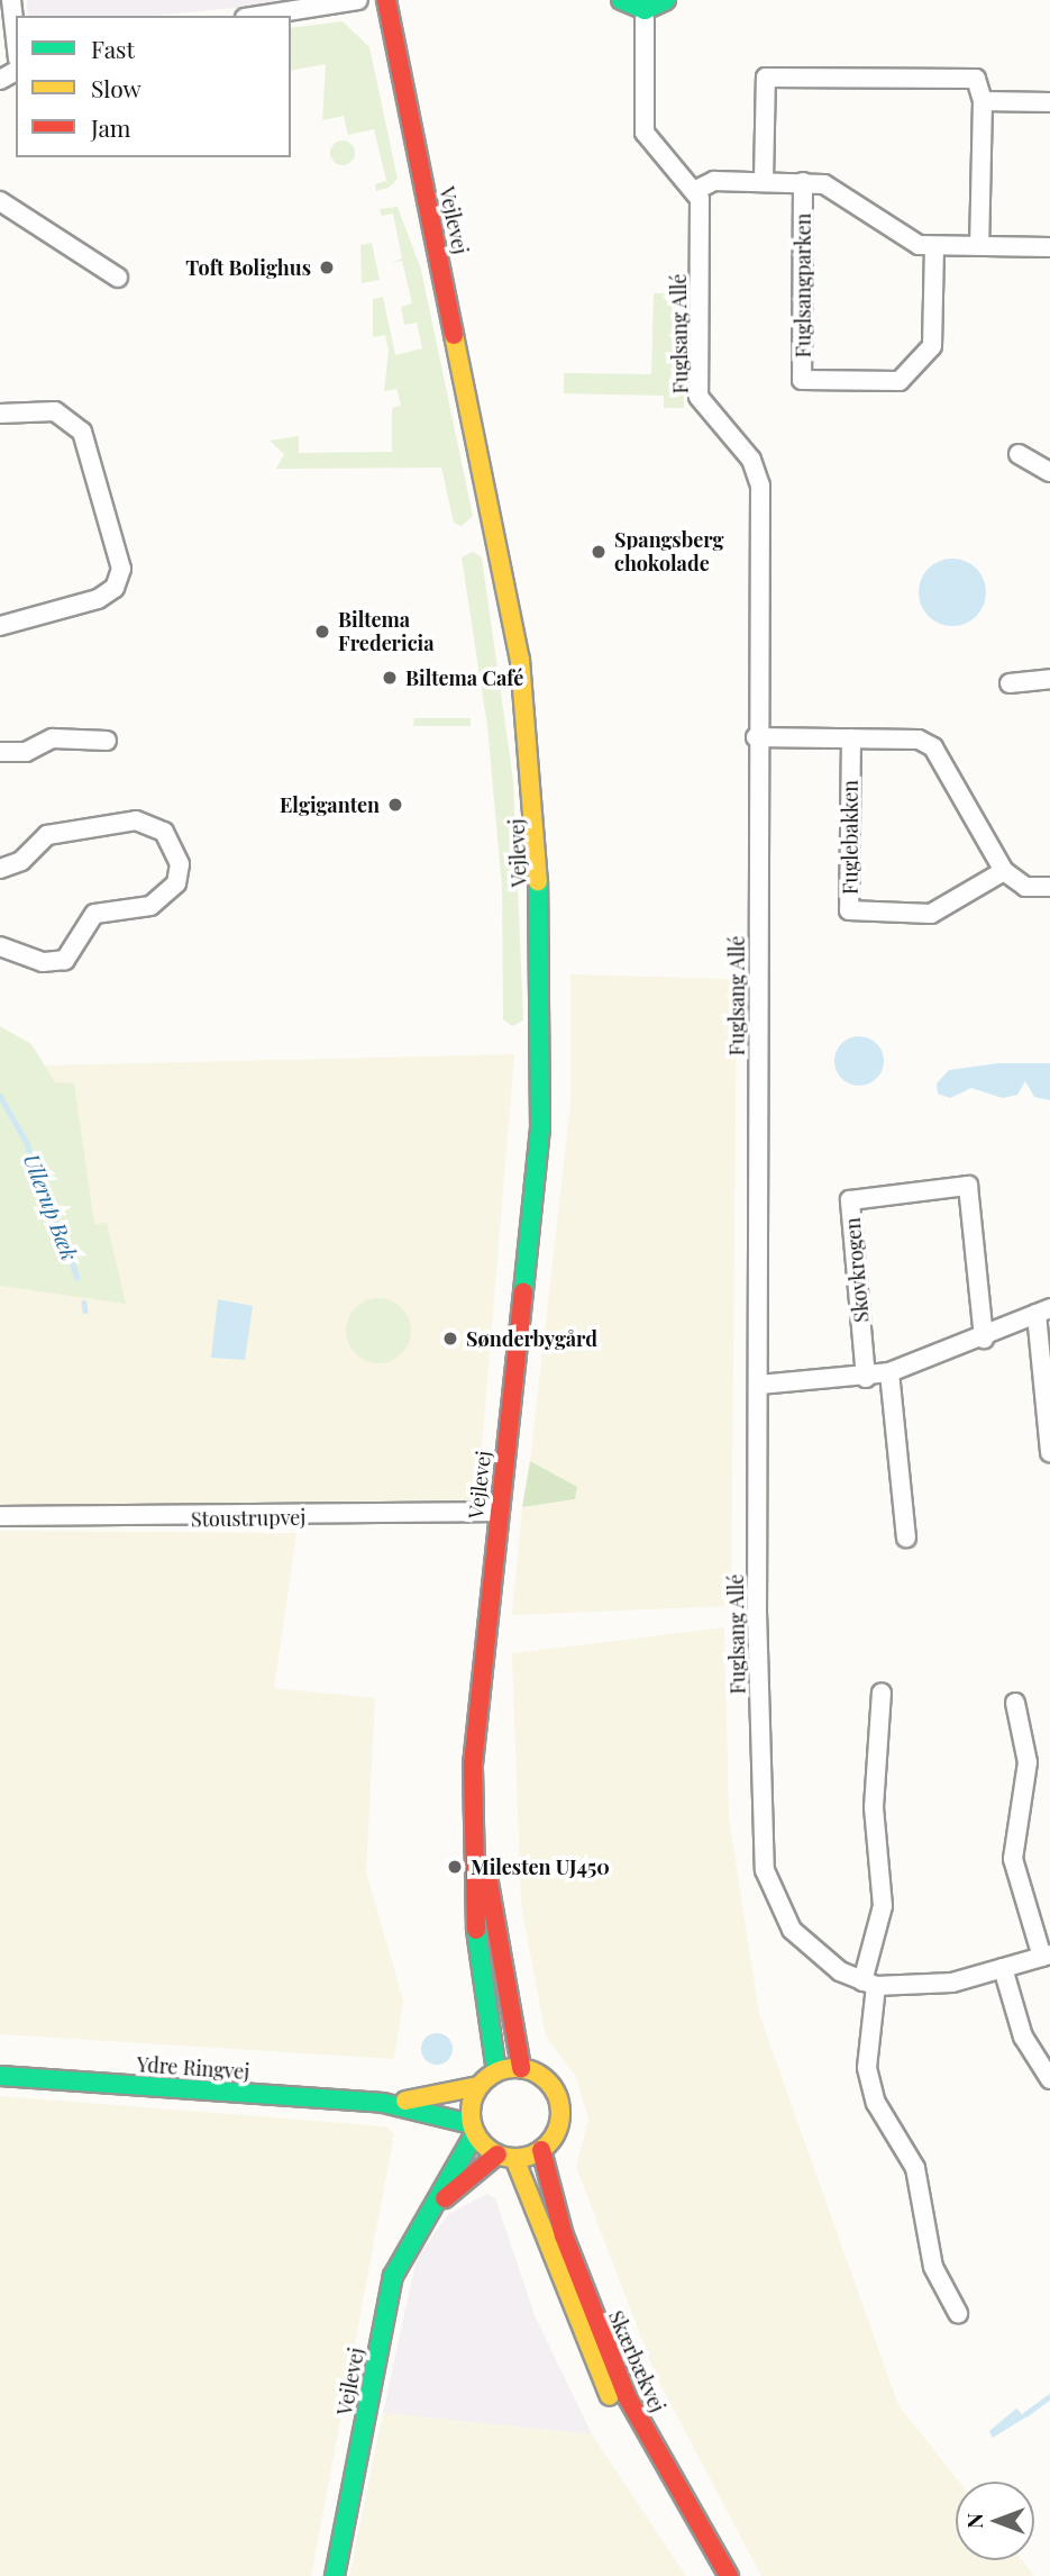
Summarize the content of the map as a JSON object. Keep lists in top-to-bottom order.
{
  "streets": {
    "street": [
      "Vejlevej",
      "Fuglsangparken",
      "Fuglsang Allé",
      "Fuglebakken",
      "Skovkrogen",
      "Stoustrupvej",
      "Ydre Ringvej",
      "Skærbækvej"
    ]
  },
  "crossings": [
    ["Vejlevej", "Stoustrupvej"],
    ["Vejlevej", "Ydre Ringvej"],
    ["Vejlevej", "Skærbækvej"],
    ["Ydre Ringvej", "Skærbækvej"]
  ],
  "water": ["Ullerup Bæk"],
  "places": [
    "Toft Bolighus",
    "Spangsberg chokolade",
    "Biltema Fredericia",
    "Biltema Café",
    "Elgiganten",
    "Sønderbygård",
    "Milesten UJ450"
  ],
  "legend": ["Fast", "Slow", "Jam"],
  "north": "left"
}
